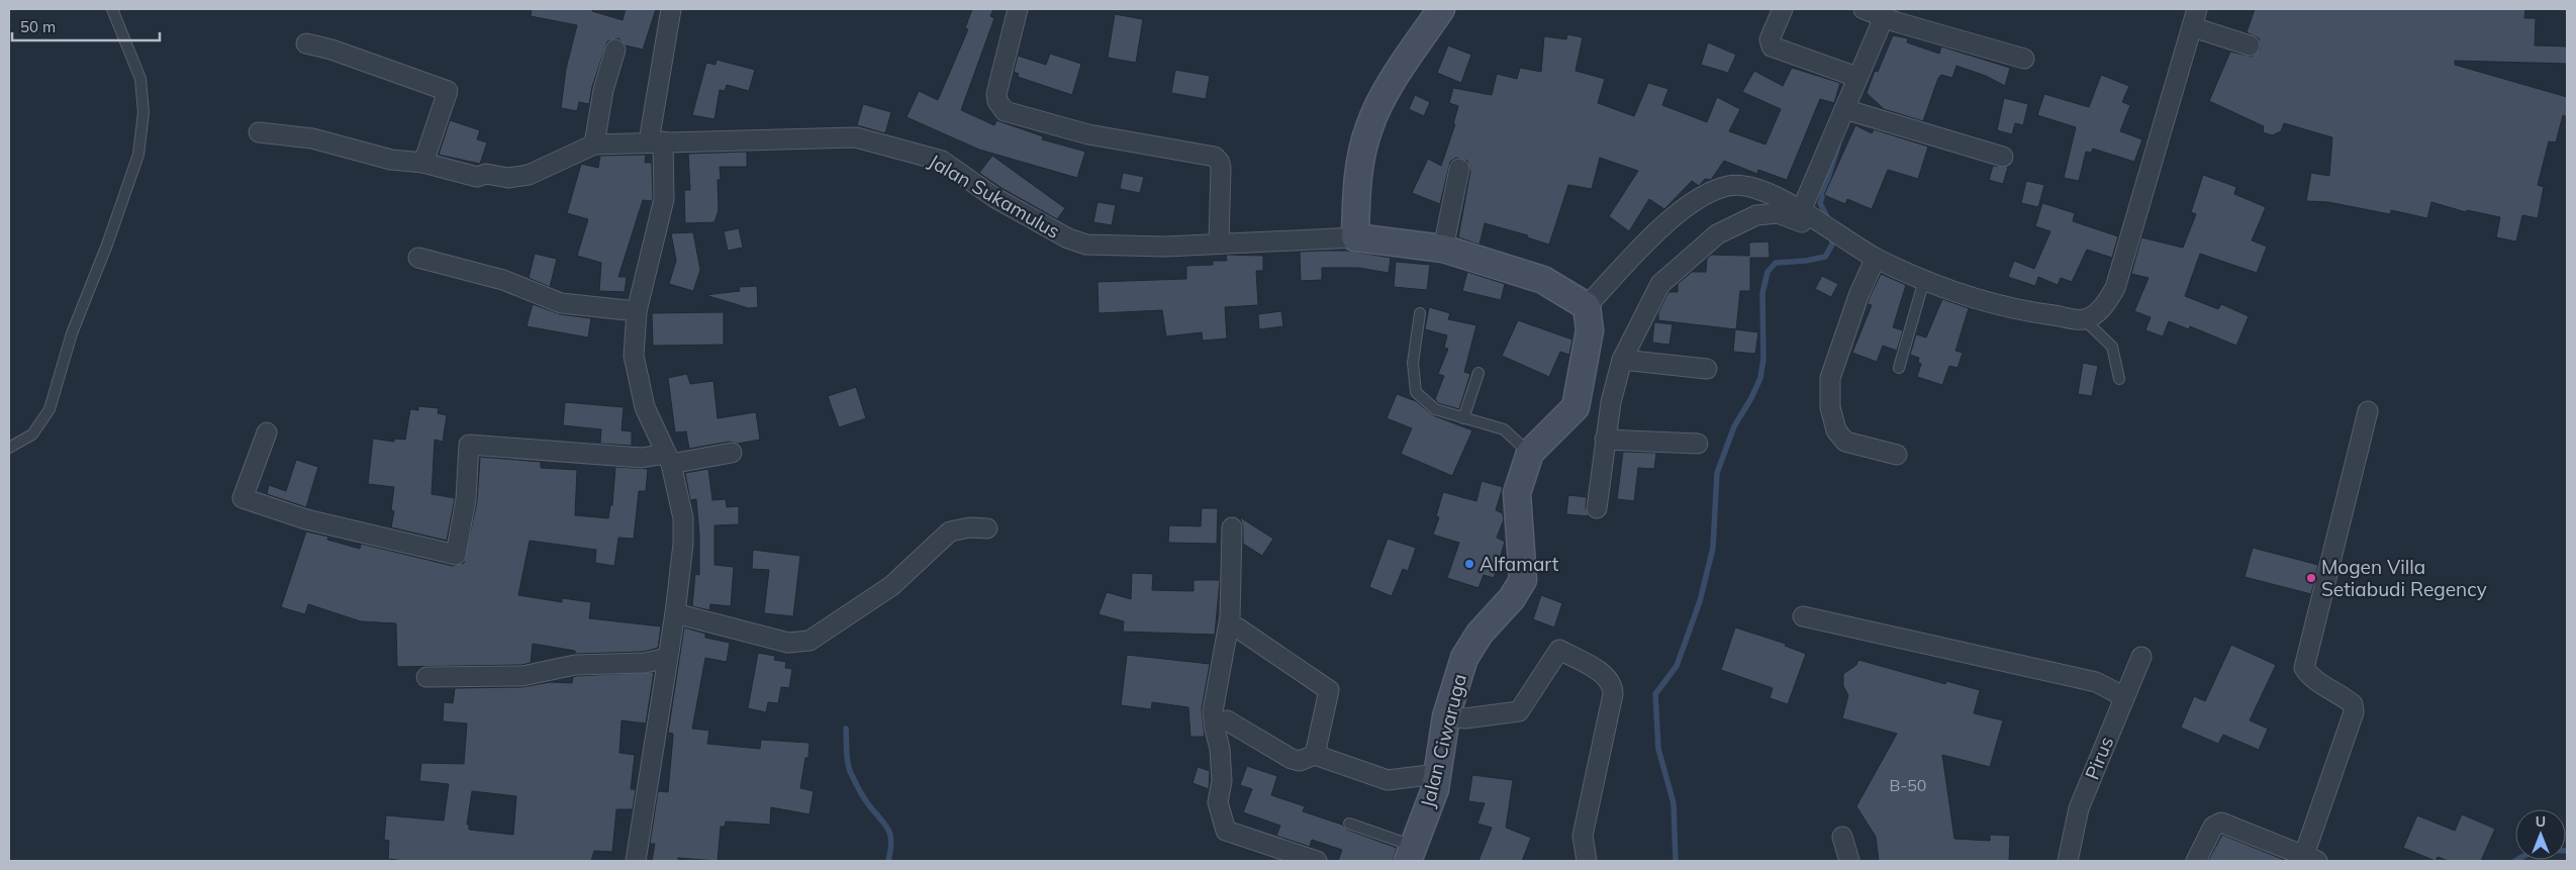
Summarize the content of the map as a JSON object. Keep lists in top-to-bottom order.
{
  "streets": {
    "street": ["Jalan Sukamulus", "Jalan Ciwaruga", "Pirus"]
  },
  "places": ["Alfamart", "Mogen Villa Setiabudi Regency"],
  "house_numbers": ["B-50"],
  "scale_bar": "50 m",
  "north": "top"
}
